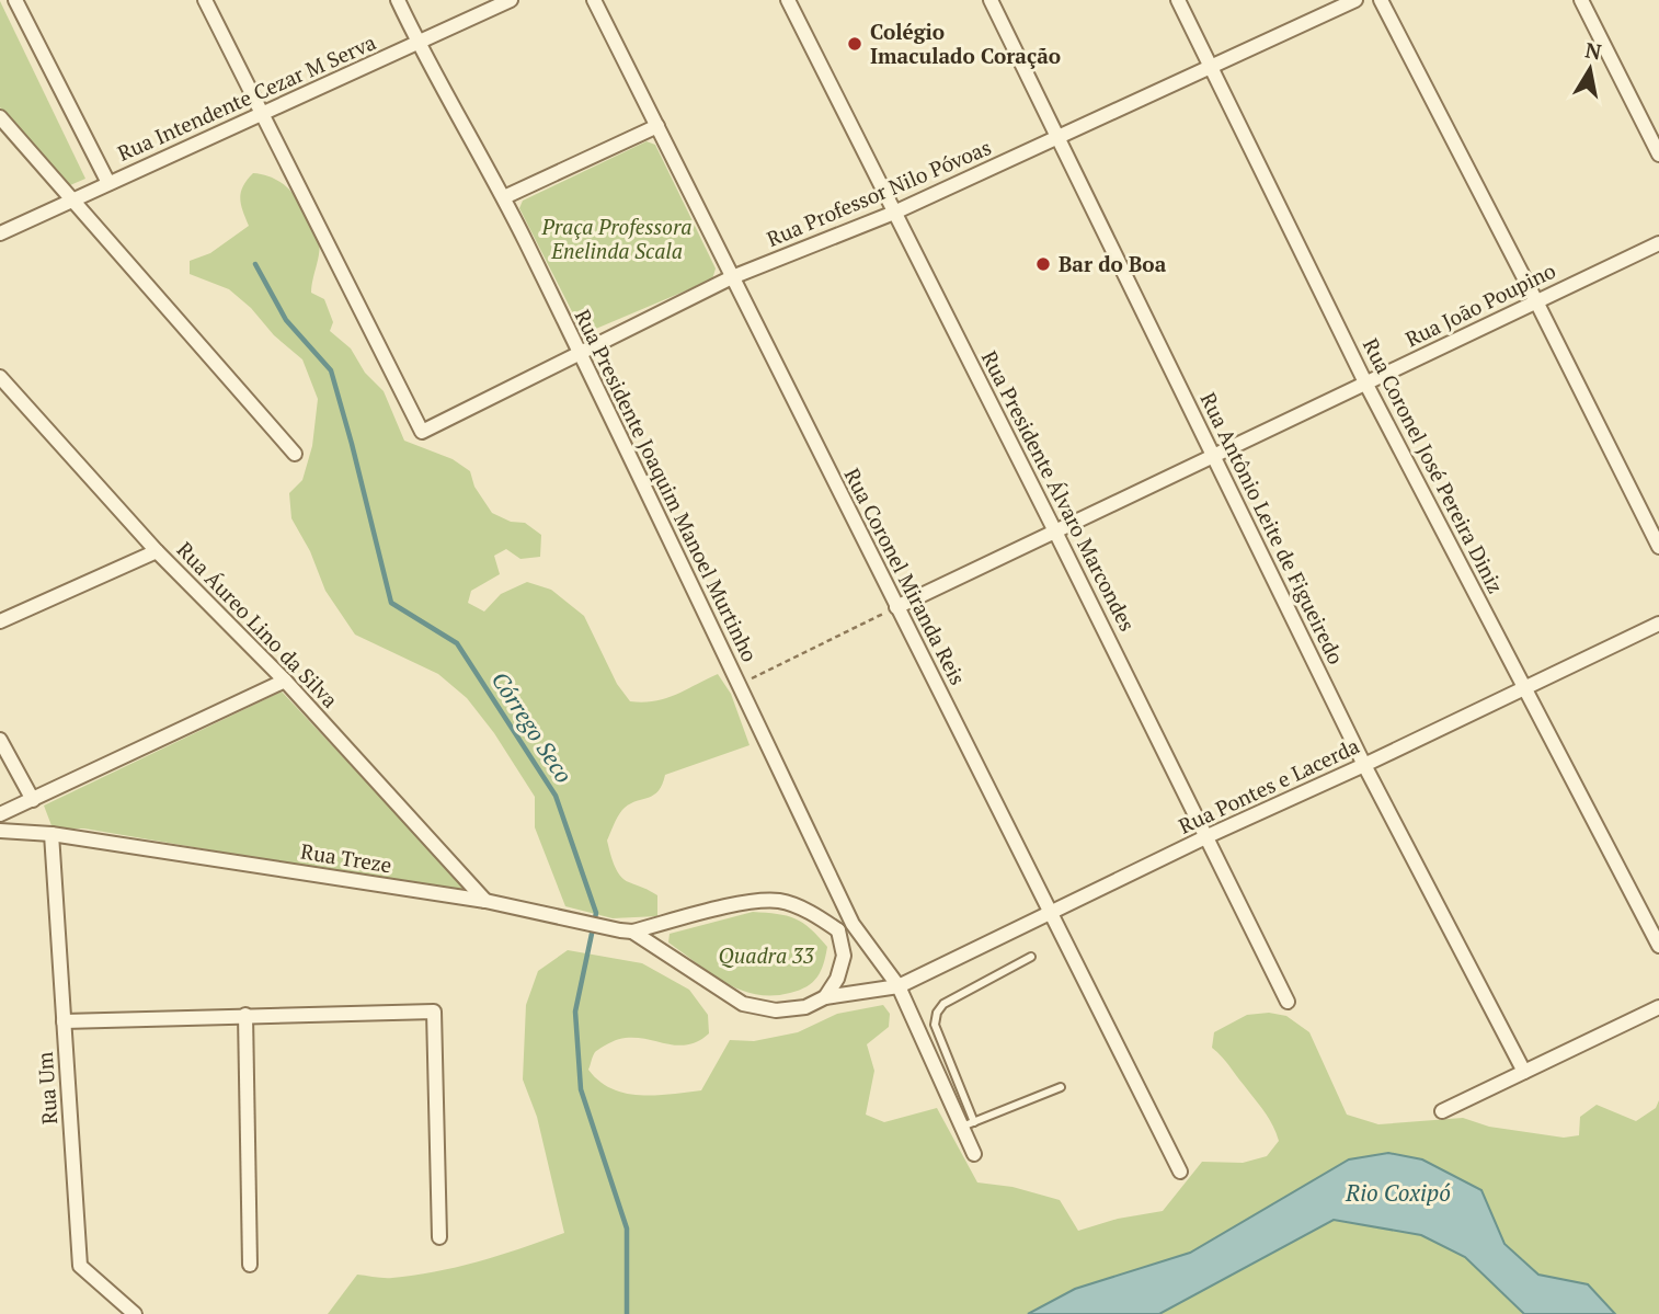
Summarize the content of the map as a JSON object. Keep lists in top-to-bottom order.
{
  "streets": {
    "street": [
      "Rua Intendente Cezar M Serva",
      "Rua Professor Nilo Póvoas",
      "Rua João Poupino",
      "Rua Coronel José Pereira Diniz",
      "Rua Presidente Joaquim Manoel Murtinho",
      "Rua Presidente Álvaro Marcondes",
      "Rua Antônio Leite de Figueiredo",
      "Rua Coronel Miranda Reis",
      "Rua Áureo Lino da Silva",
      "Rua Pontes e Lacerda",
      "Rua Treze",
      "Rua Um"
    ]
  },
  "crossings": [
    ["Rua Intendente Cezar M Serva", "Rua Professor Nilo Póvoas"],
    ["Rua Intendente Cezar M Serva", "Rua Presidente Joaquim Manoel Murtinho"],
    ["Rua Professor Nilo Póvoas", "Rua Coronel José Pereira Diniz"],
    ["Rua Professor Nilo Póvoas", "Rua Presidente Joaquim Manoel Murtinho"],
    ["Rua Professor Nilo Póvoas", "Rua Presidente Álvaro Marcondes"],
    ["Rua Professor Nilo Póvoas", "Rua Antônio Leite de Figueiredo"],
    ["Rua Professor Nilo Póvoas", "Rua Coronel Miranda Reis"],
    ["Rua João Poupino", "Rua Coronel José Pereira Diniz"],
    ["Rua João Poupino", "Rua Presidente Álvaro Marcondes"],
    ["Rua João Poupino", "Rua Antônio Leite de Figueiredo"],
    ["Rua João Poupino", "Rua Coronel Miranda Reis"],
    ["Rua Coronel José Pereira Diniz", "Rua Pontes e Lacerda"],
    ["Rua Presidente Joaquim Manoel Murtinho", "Rua Pontes e Lacerda"],
    ["Rua Presidente Joaquim Manoel Murtinho", "Rua Treze"],
    ["Rua Presidente Álvaro Marcondes", "Rua Pontes e Lacerda"],
    ["Rua Antônio Leite de Figueiredo", "Rua Pontes e Lacerda"],
    ["Rua Coronel Miranda Reis", "Rua Pontes e Lacerda"],
    ["Rua Áureo Lino da Silva", "Rua Treze"],
    ["Rua Pontes e Lacerda", "Rua Treze"],
    ["Rua Treze", "Rua Um"]
  ],
  "water": ["Córrego Seco", "Rio Coxipó"],
  "parks": ["Praça Professora Enelinda Scala", "Quadra 33"],
  "places": ["Colégio Imaculado Coração", "Bar do Boa"],
  "north": "top"
}
